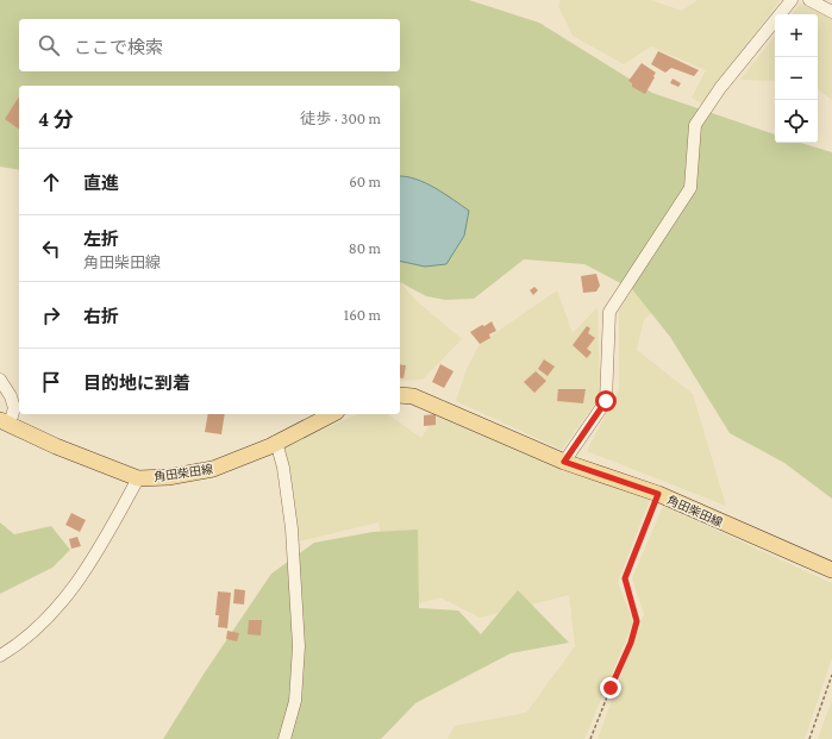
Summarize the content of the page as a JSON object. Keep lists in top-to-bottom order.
{
  "streets": {
    "main road": ["角田柴田線"]
  },
  "page": {
    "map_buttons": ["+", "−"],
    "search": "ここで検索",
    "heading": ["4 分", "徒歩 · 300 m"],
    "list": [
      ["直進", "60 m"],
      ["左折", "角田柴田線", "80 m"],
      ["右折", "160 m"],
      "目的地に到着"
    ]
  }
}
